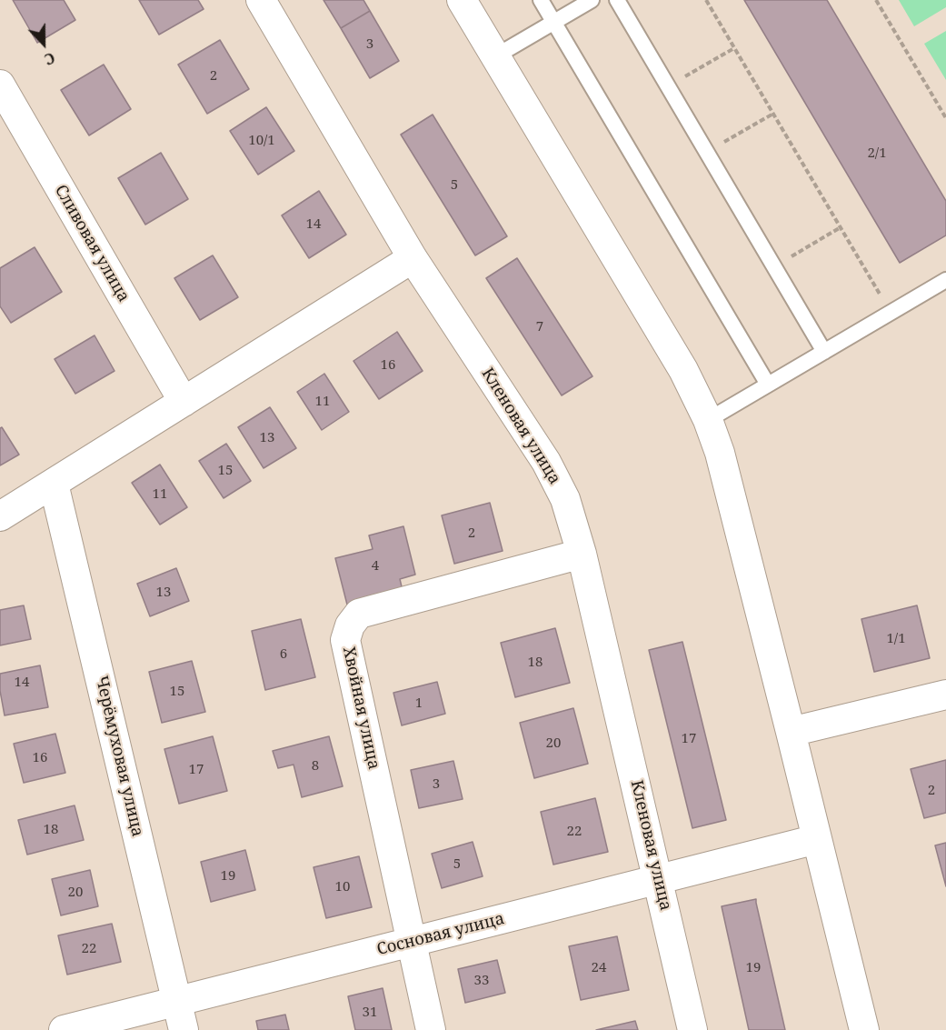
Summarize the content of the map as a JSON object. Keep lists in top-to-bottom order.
{
  "streets": {
    "street": [
      "Сливовая улица",
      "Кленовая улица",
      "Хвойная улица",
      "Черёмуховая улица",
      "Сосновая улица"
    ]
  },
  "crossings": [
    ["Кленовая улица", "Хвойная улица"],
    ["Кленовая улица", "Сосновая улица"],
    ["Хвойная улица", "Сосновая улица"],
    ["Черёмуховая улица", "Сосновая улица"]
  ],
  "house_numbers": [
    "3",
    "2",
    "10/1",
    "2/1",
    "5",
    "14",
    "7",
    "16",
    "11",
    "13",
    "15",
    "11",
    "2",
    "4",
    "13",
    "1/1",
    "6",
    "18",
    "14",
    "15",
    "1",
    "17",
    "20",
    "16",
    "8",
    "17",
    "3",
    "2",
    "18",
    "22",
    "5",
    "19",
    "10",
    "20",
    "22",
    "24",
    "19",
    "33",
    "31"
  ],
  "north": "bottom"
}
